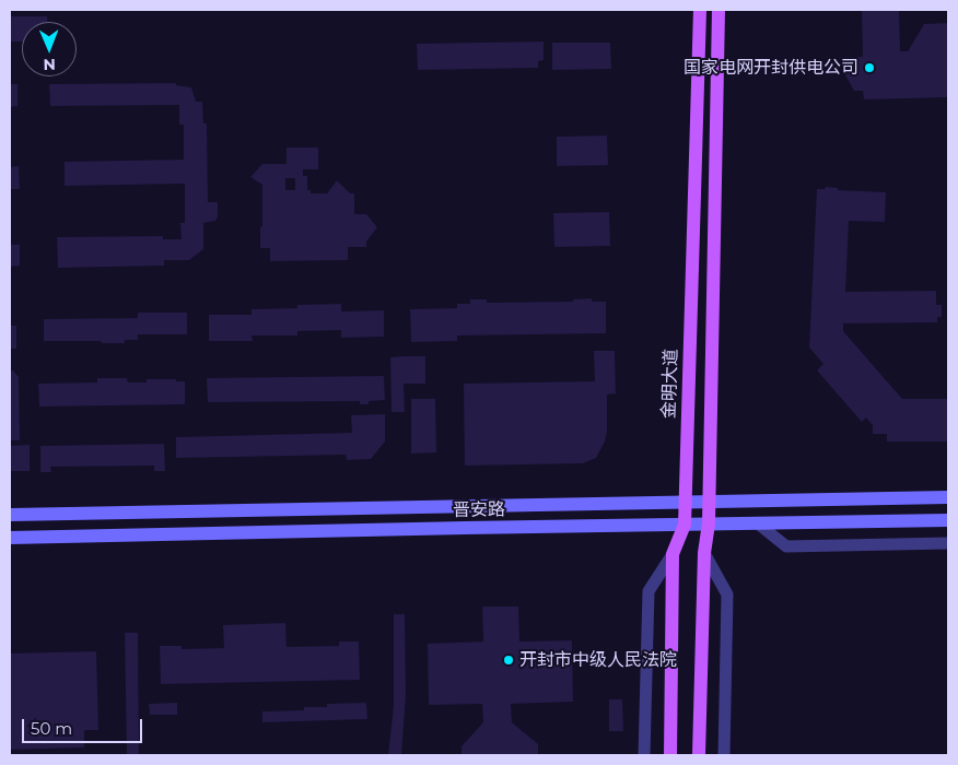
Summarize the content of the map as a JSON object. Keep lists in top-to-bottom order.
{
  "streets": {
    "main road": ["金明大道", "晋安路"]
  },
  "crossings": [
    ["金明大道", "晋安路"]
  ],
  "places": ["国家电网开封供电公司", "开封市中级人民法院"],
  "scale_bar": "50 m",
  "north": "bottom"
}
